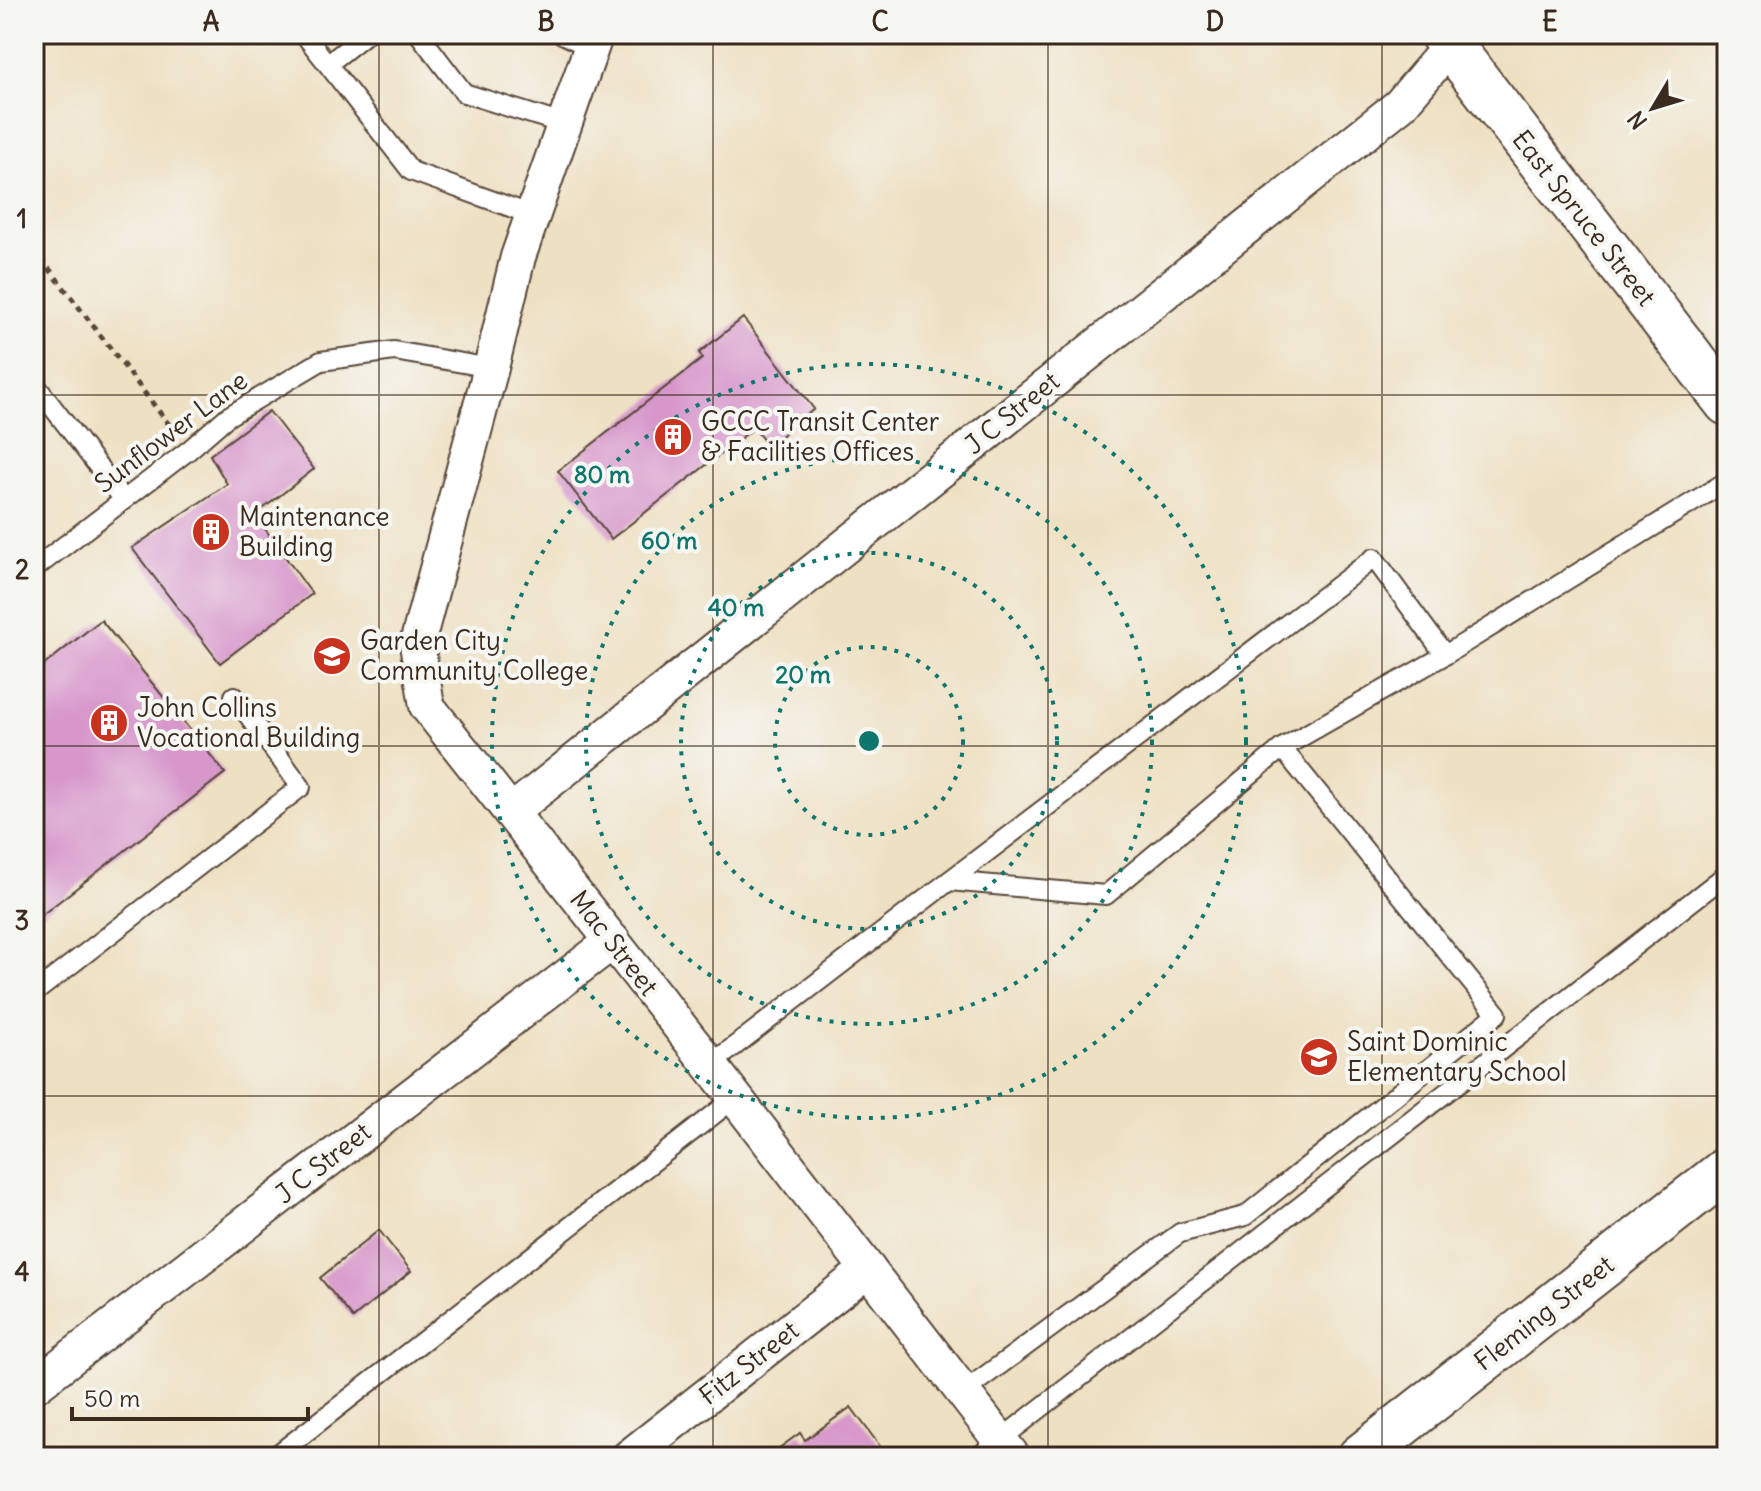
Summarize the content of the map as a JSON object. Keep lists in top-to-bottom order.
{
  "streets": {
    "street": [
      "East Spruce Street",
      "J C Street",
      "Mac Street",
      "Fleming Street",
      "Fitz Street"
    ],
    "lane": ["Sunflower Lane"]
  },
  "crossings": [
    ["East Spruce Street", "J C Street"],
    ["J C Street", "Mac Street"],
    ["Sunflower Lane", "Mac Street"],
    ["Mac Street", "Fitz Street"]
  ],
  "places": {
    "building": ["GCCC Transit Center & Facilities Offices", "Maintenance Building", "John Collins Vocational Building"],
    "school or university": ["Garden City Community College", "Saint Dominic Elementary School"]
  },
  "scale_bar": "50 m",
  "north": "bottom left",
  "grid": {
    "columns": [
      "A",
      "B",
      "C",
      "D",
      "E"
    ],
    "rows": [
      "1",
      "2",
      "3",
      "4"
    ]
  },
  "rings": [
    "80 m",
    "60 m",
    "40 m",
    "20 m"
  ]
}
